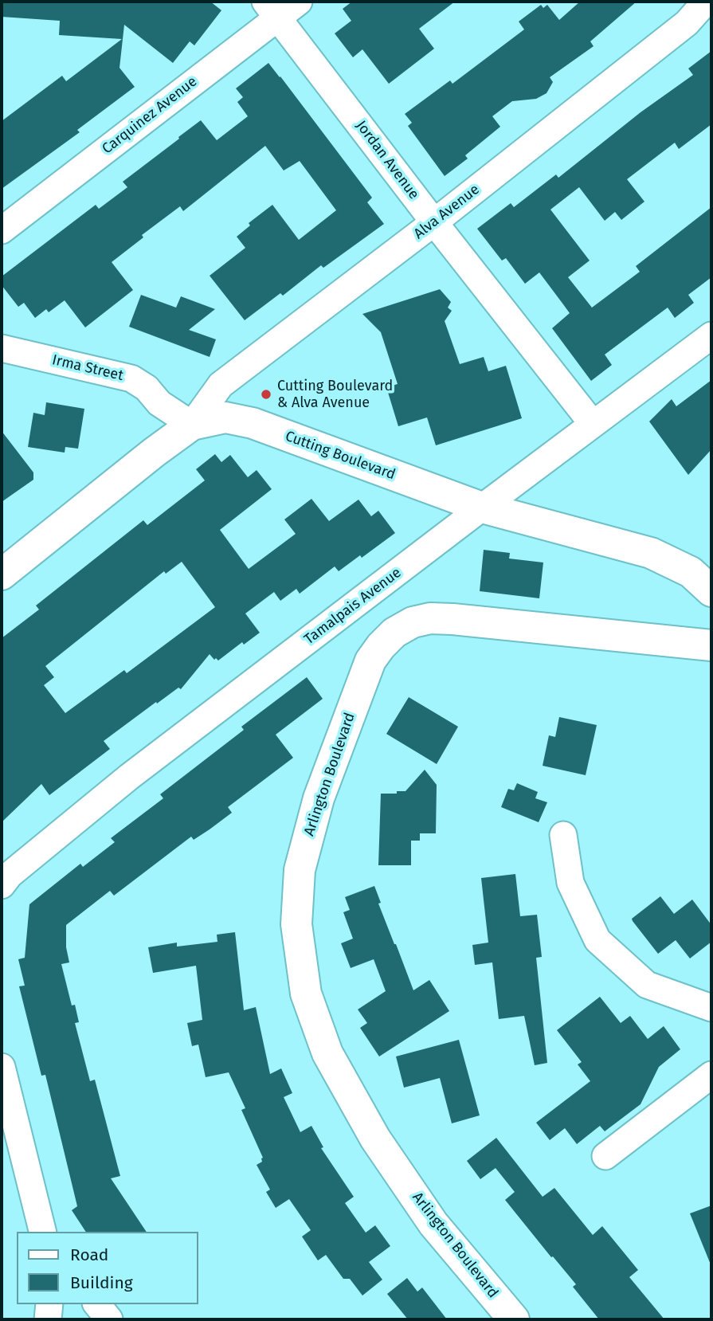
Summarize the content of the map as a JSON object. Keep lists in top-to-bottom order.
{
  "streets": {
    "main road": ["Cutting Boulevard", "Arlington Boulevard"],
    "street": [
      "Carquinez Avenue",
      "Jordan Avenue",
      "Alva Avenue",
      "Irma Street",
      "Tamalpais Avenue"
    ]
  },
  "crossings": [
    ["Carquinez Avenue", "Jordan Avenue"],
    ["Jordan Avenue", "Alva Avenue"],
    ["Jordan Avenue", "Tamalpais Avenue"],
    ["Alva Avenue", "Irma Street"],
    ["Alva Avenue", "Cutting Boulevard"],
    ["Irma Street", "Cutting Boulevard"],
    ["Cutting Boulevard", "Tamalpais Avenue"]
  ],
  "places": ["Cutting Boulevard & Alva Avenue"],
  "legend": ["Road", "Building"]
}
